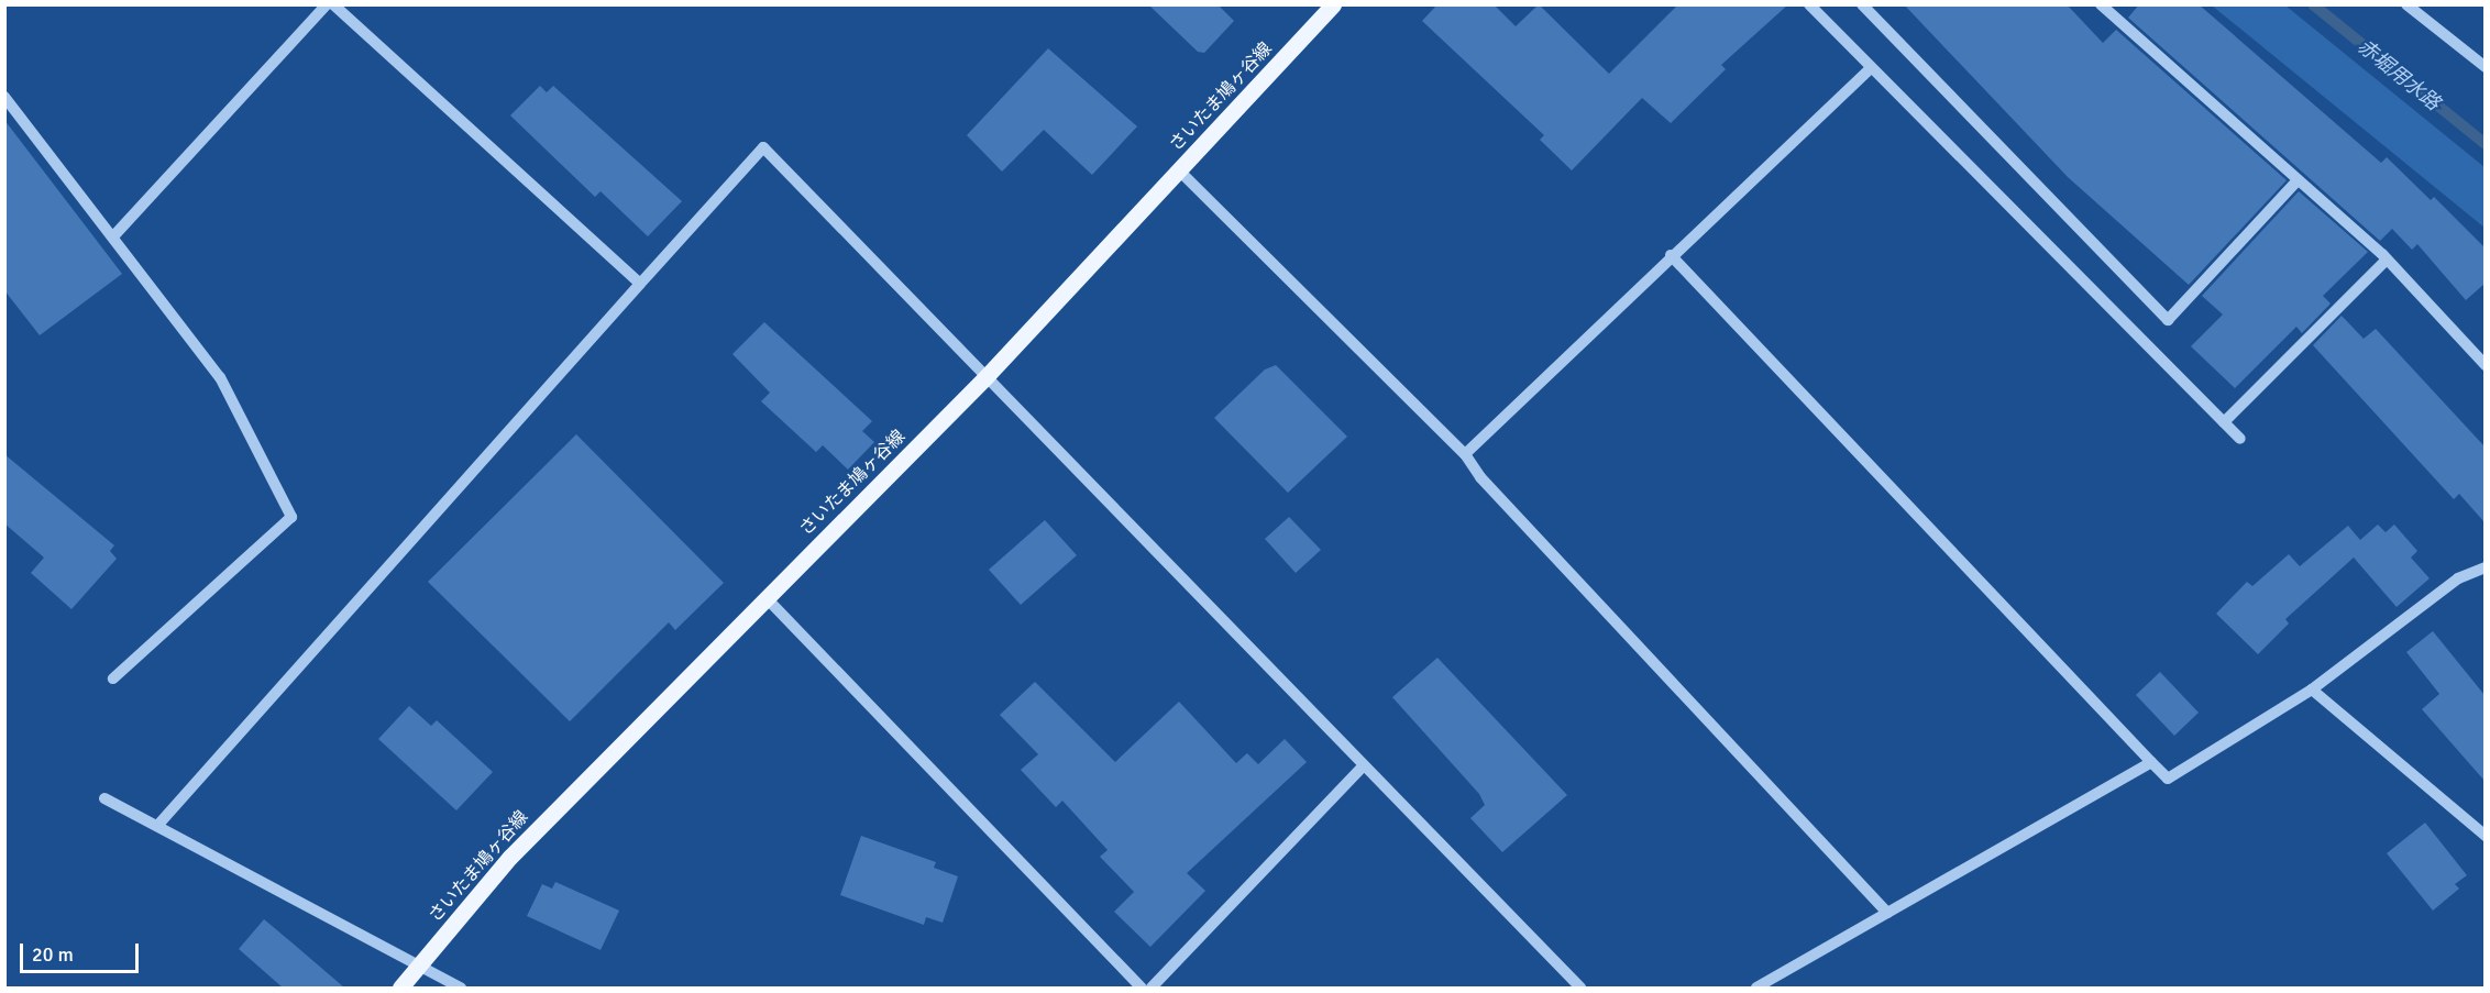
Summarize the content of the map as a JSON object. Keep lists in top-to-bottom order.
{
  "streets": {
    "main road": ["さいたま鳩ヶ谷線"]
  },
  "water": ["赤堀用水路"],
  "scale_bar": "20 m"
}
